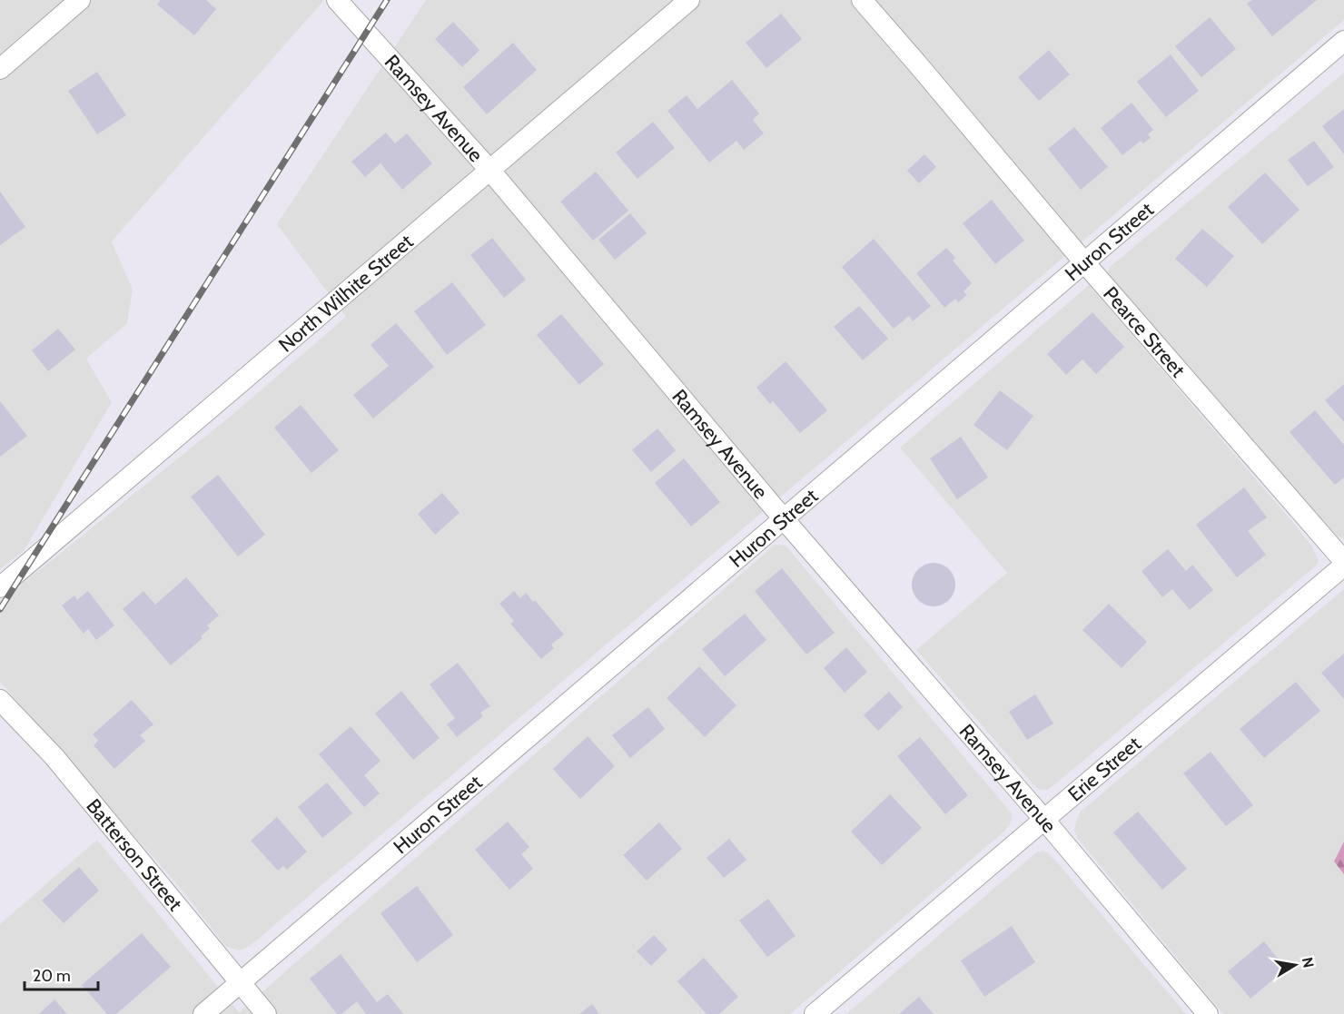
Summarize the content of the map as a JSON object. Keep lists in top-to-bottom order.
{
  "streets": {
    "street": [
      "Ramsey Avenue",
      "Huron Street",
      "North Wilhite Street",
      "Pearce Street",
      "Erie Street",
      "Batterson Street"
    ]
  },
  "crossings": [
    ["Ramsey Avenue", "Huron Street"],
    ["Ramsey Avenue", "North Wilhite Street"],
    ["Ramsey Avenue", "Erie Street"],
    ["Huron Street", "Pearce Street"],
    ["Huron Street", "Batterson Street"]
  ],
  "scale_bar": "20 m",
  "north": "right"
}
